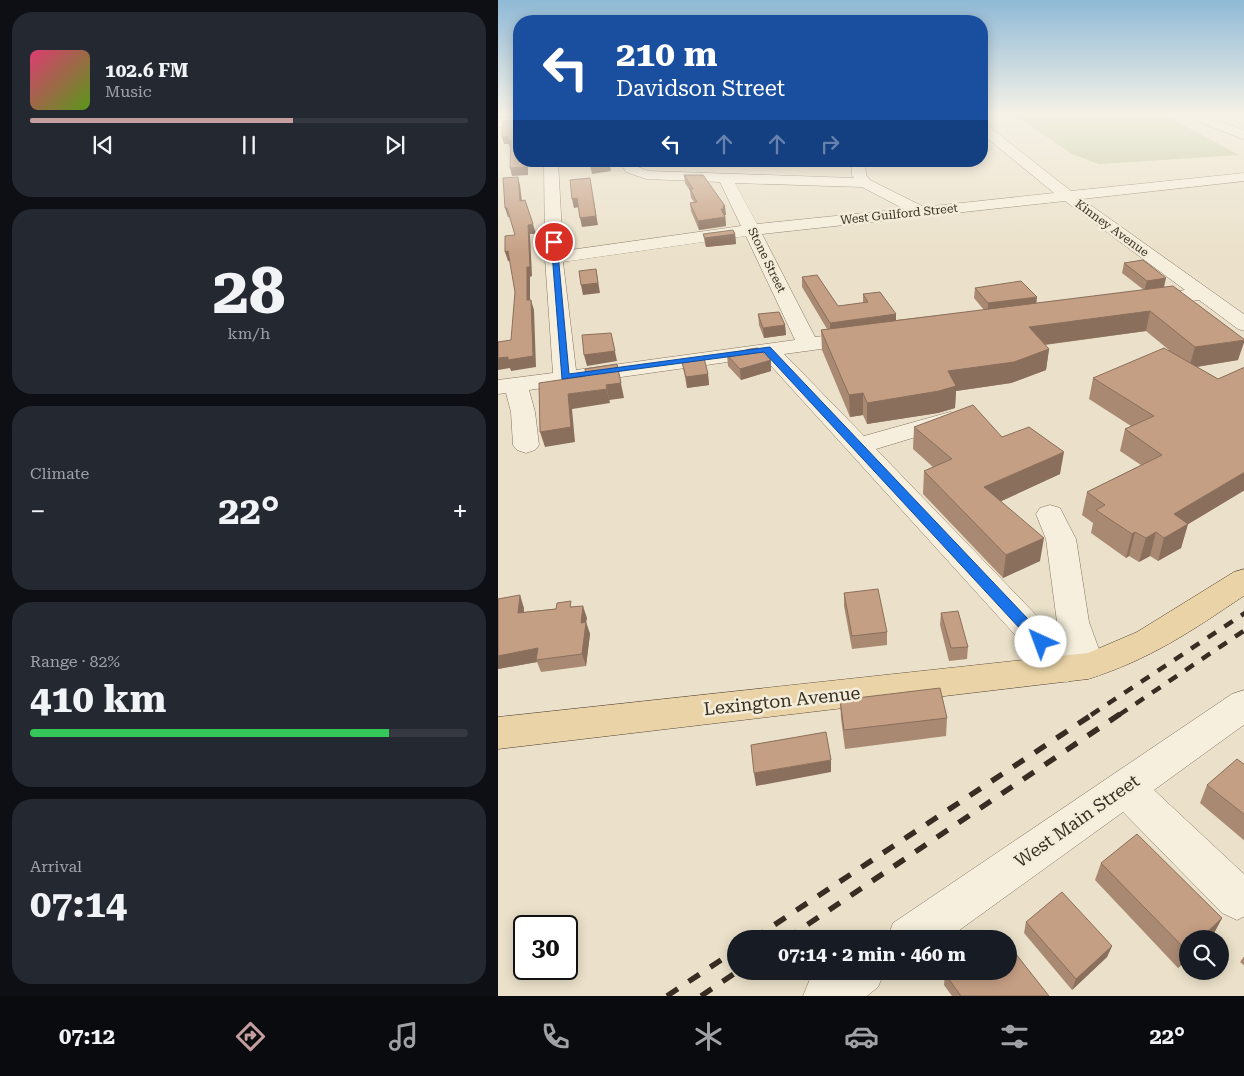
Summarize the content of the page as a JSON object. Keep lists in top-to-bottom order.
{
  "streets": {
    "main road": ["Lexington Avenue"],
    "street": [
      "West Guilford Street",
      "Kinney Avenue",
      "Stone Street",
      "West Main Street"
    ]
  },
  "crossings": [
    ["West Guilford Street", "Kinney Avenue"],
    ["West Guilford Street", "Stone Street"]
  ],
  "page": {
    "turn": ["210 m", "Davidson Street"],
    "song": ["102.6 FM", "Music"],
    "tile": [
      ["28", "km/h"],
      "Climate",
      ["Range · 82%", "410 km"],
      ["Arrival", "07:14"]
    ],
    "heat": ["−", "22°", "+"],
    "limit": "30",
    "trip": "07:14 · 2 min · 460 m",
    "tabs": ["07:12", "22°"]
  }
}
